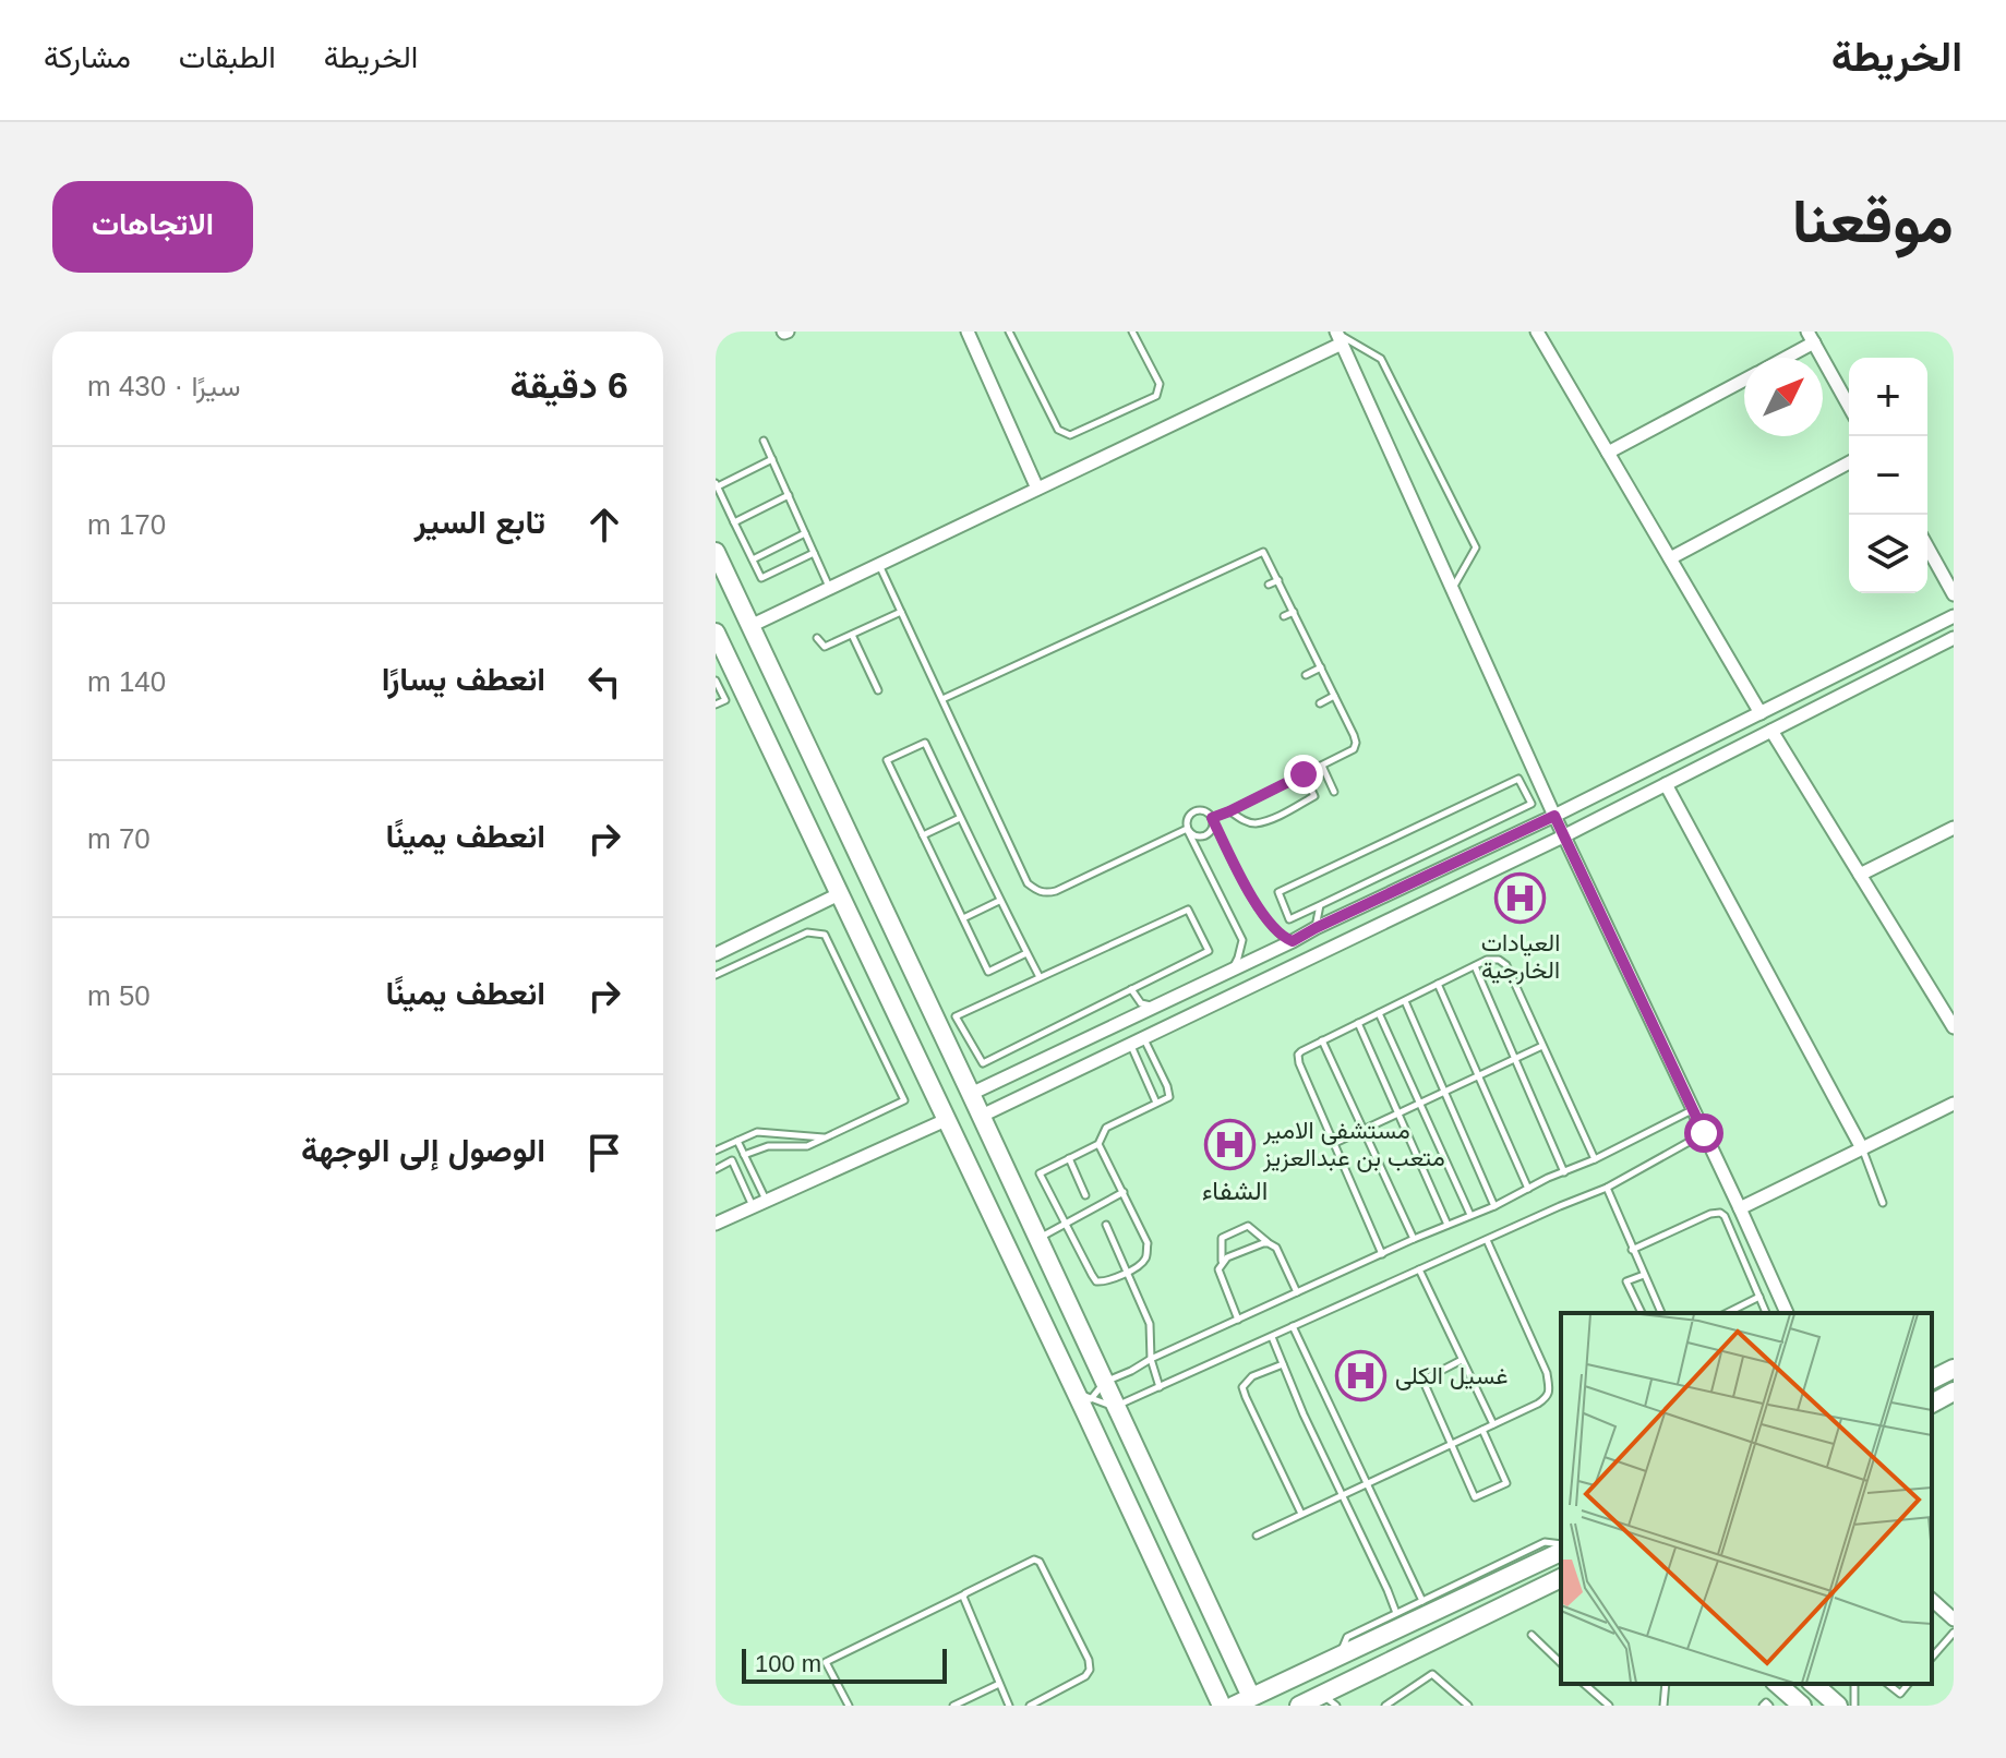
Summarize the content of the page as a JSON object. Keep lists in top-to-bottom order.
{
  "districts": ["الشفاء"],
  "places": {
    "hospital": ["العيادات الخارجية", "مستشفى الامير متعب بن عبدالعزيز", "غسيل الكلى"]
  },
  "scale_bar": "100 m",
  "north": "top right",
  "page": {
    "header": "الخريطة",
    "nav": ["الخريطة", "الطبقات", "مشاركة"],
    "title": "موقعنا",
    "buttons": "الاتجاهات",
    "heading": ["6 دقيقة", "سيرًا · 430 m"],
    "map_buttons": ["+", "−"],
    "list": [
      ["تابع السير", "170 m"],
      ["انعطف يسارًا", "140 m"],
      ["انعطف يمينًا", "70 m"],
      ["انعطف يمينًا", "50 m"],
      "الوصول إلى الوجهة"
    ],
    "scale": "100 m"
  }
}
